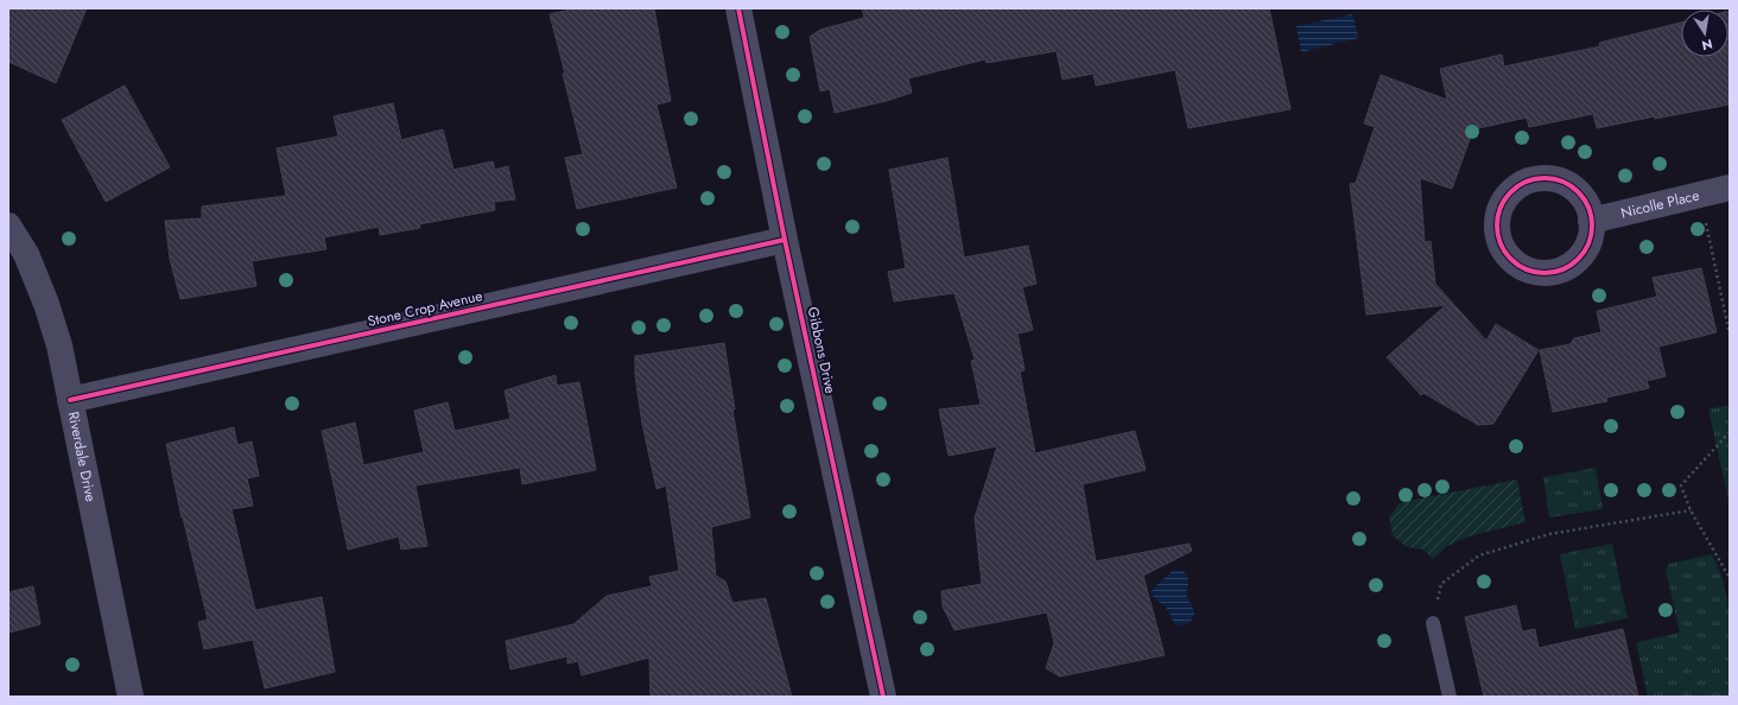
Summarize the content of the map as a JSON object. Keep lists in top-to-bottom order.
{
  "streets": {
    "street": [
      "Nicolle Place",
      "Stone Crop Avenue",
      "Gibbons Drive",
      "Riverdale Drive"
    ]
  },
  "crossings": [
    ["Stone Crop Avenue", "Gibbons Drive"],
    ["Stone Crop Avenue", "Riverdale Drive"]
  ],
  "north": "bottom"
}
